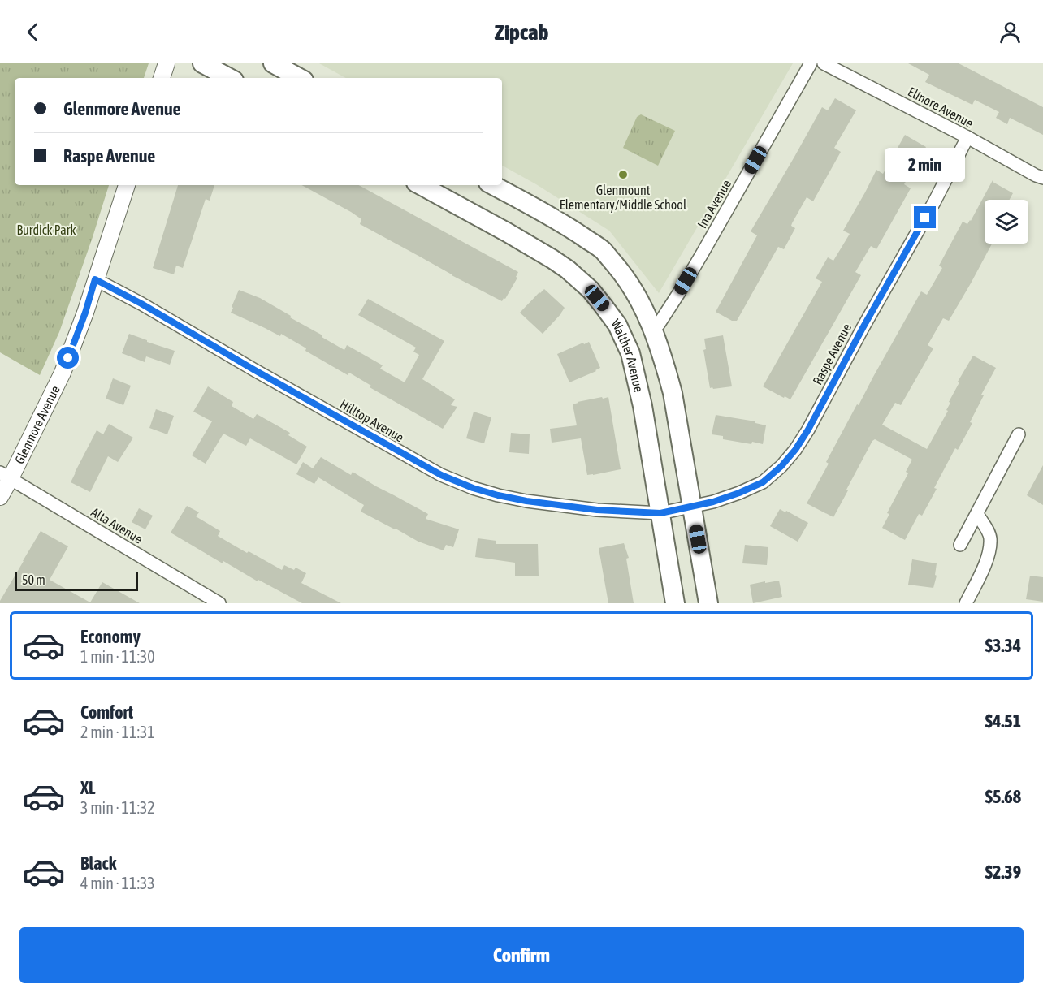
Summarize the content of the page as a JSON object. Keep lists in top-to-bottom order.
{
  "streets": {
    "main road": ["Walther Avenue"],
    "street": [
      "Elinore Avenue",
      "Ina Avenue",
      "Raspe Avenue",
      "Hilltop Avenue",
      "Glenmore Avenue",
      "Alta Avenue"
    ]
  },
  "crossings": [
    ["Elinore Avenue", "Raspe Avenue"],
    ["Raspe Avenue", "Walther Avenue"],
    ["Raspe Avenue", "Hilltop Avenue"],
    ["Walther Avenue", "Hilltop Avenue"],
    ["Hilltop Avenue", "Glenmore Avenue"],
    ["Glenmore Avenue", "Alta Avenue"]
  ],
  "parks": ["Burdick Park"],
  "places": ["Glenmount Elementary/Middle School"],
  "scale_bar": "50 m",
  "page": {
    "header": "Zipcab",
    "banner": ["Glenmore Avenue", "Raspe Avenue"],
    "bubble": "2 min",
    "scale": "50 m",
    "list": [
      {
        "name": "Economy",
        "note": "1 min · 11:30",
        "value": "$3.34"
      },
      {
        "name": "Comfort",
        "note": "2 min · 11:31",
        "value": "$4.51"
      },
      {
        "name": "XL",
        "note": "3 min · 11:32",
        "value": "$5.68"
      },
      {
        "name": "Black",
        "note": "4 min · 11:33",
        "value": "$2.39"
      }
    ],
    "buttons": "Confirm"
  }
}
